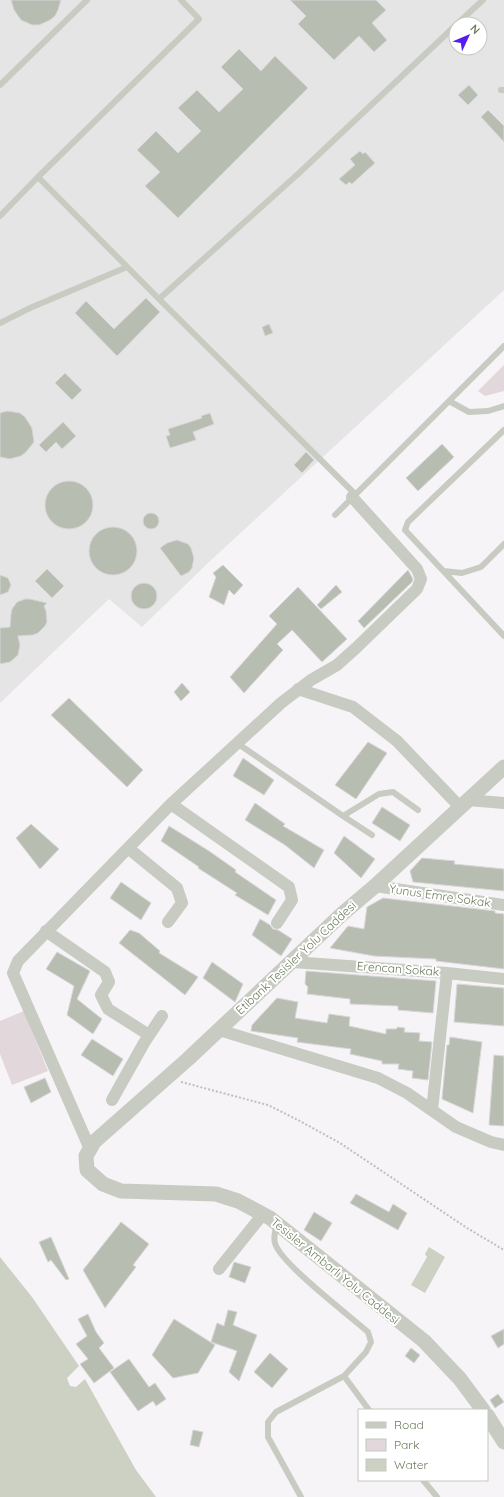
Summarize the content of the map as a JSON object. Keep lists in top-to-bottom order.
{
  "streets": {
    "street": [
      "Yunus Emre Sokak",
      "Etibank Tesisler Yolu Caddesi",
      "Erencan Sokak",
      "Tesisler Ambarlı Yolu Caddesi"
    ]
  },
  "crossings": [
    ["Yunus Emre Sokak", "Etibank Tesisler Yolu Caddesi"],
    ["Etibank Tesisler Yolu Caddesi", "Erencan Sokak"],
    ["Etibank Tesisler Yolu Caddesi", "Tesisler Ambarlı Yolu Caddesi"]
  ],
  "legend": ["Road", "Park", "Water"],
  "north": "top right"
}
